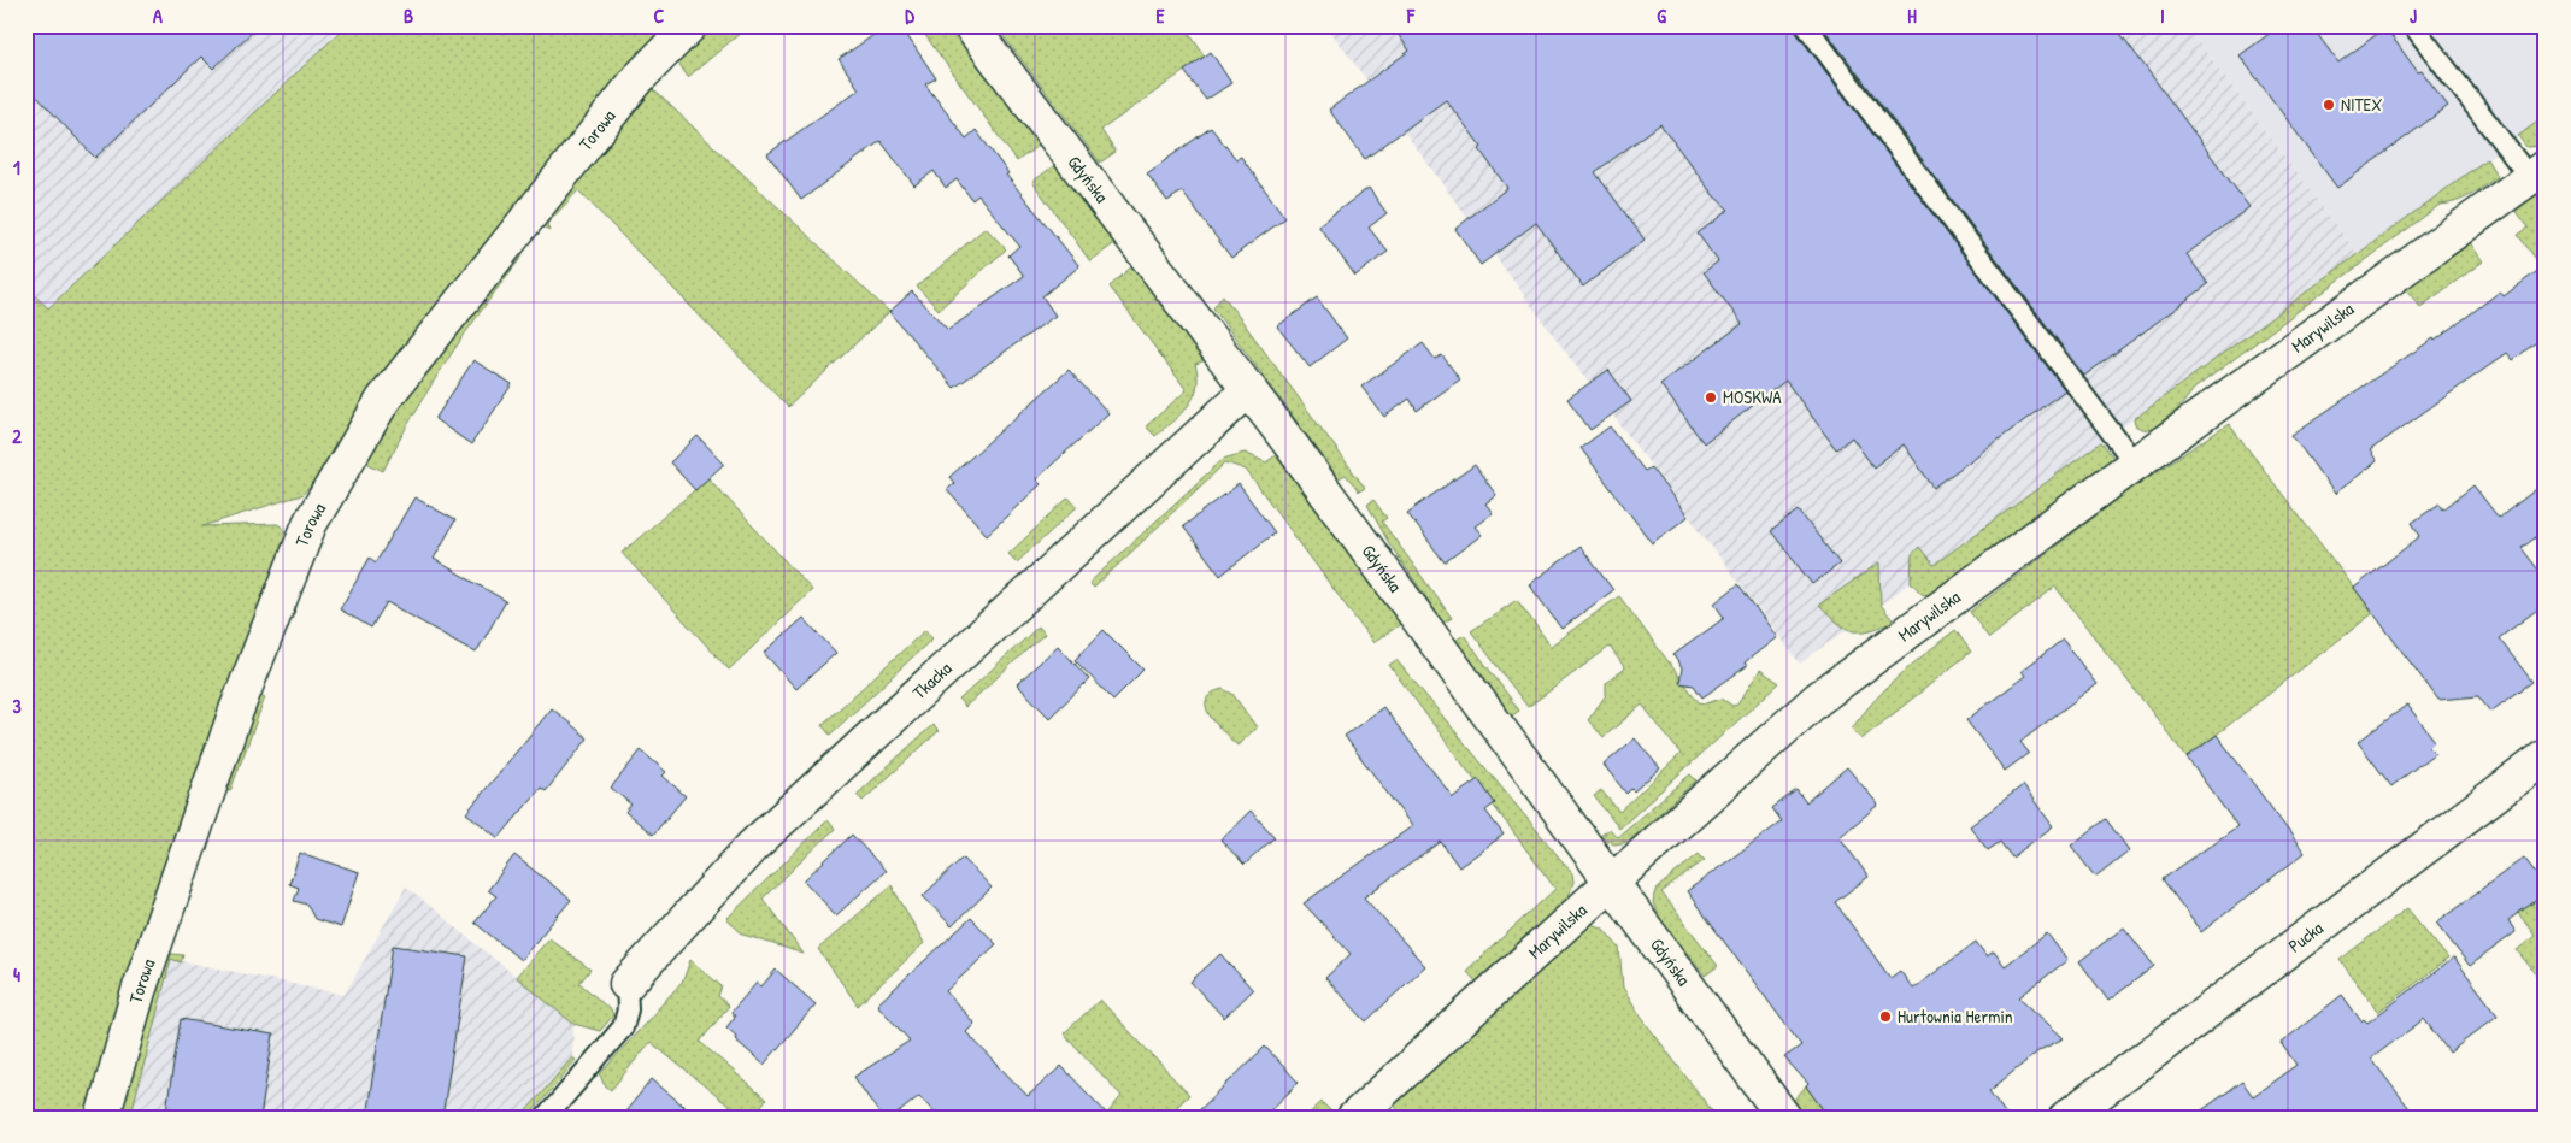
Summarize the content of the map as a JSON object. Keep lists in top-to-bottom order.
{
  "streets": {
    "street": [
      "Torowa",
      "Gdyńska",
      "Marywilska",
      "Tkacka",
      "Pucka"
    ]
  },
  "crossings": [
    ["Gdyńska", "Marywilska"],
    ["Gdyńska", "Tkacka"]
  ],
  "places": ["NITEX", "MOSKWA", "Hurtownia Hermin"],
  "grid": {
    "columns": [
      "A",
      "B",
      "C",
      "D",
      "E",
      "F",
      "G",
      "H",
      "I",
      "J"
    ],
    "rows": [
      "1",
      "2",
      "3",
      "4"
    ]
  }
}
